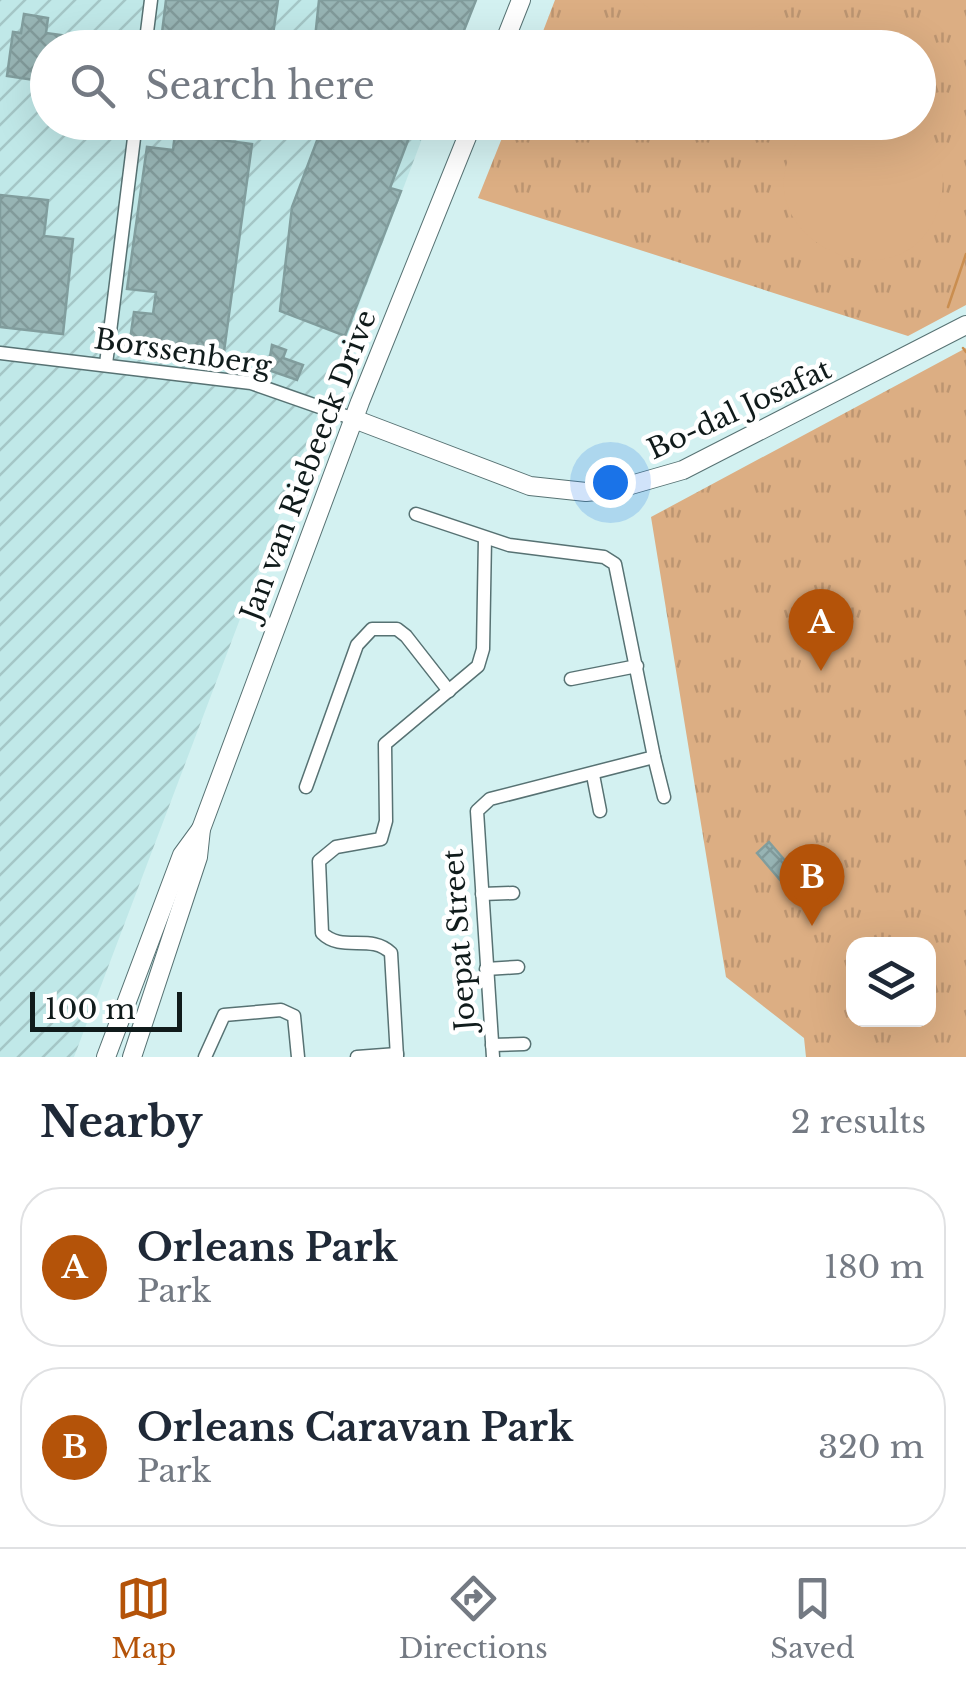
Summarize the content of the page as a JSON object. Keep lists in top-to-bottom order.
{
  "streets": {
    "main road": ["Bo-dal Josafat", "Jan van Riebeeck Drive"],
    "street": ["Borssenberg", "Joepat Street"]
  },
  "crossings": [
    ["Borssenberg", "Bo-dal Josafat"],
    ["Borssenberg", "Jan van Riebeeck Drive"],
    ["Bo-dal Josafat", "Jan van Riebeeck Drive"]
  ],
  "scale_bar": "100 m",
  "page": {
    "search": "Search here",
    "pins": ["A", "B"],
    "scale": "100 m",
    "heading": ["Nearby", "2 results"],
    "list": [
      {
        "mark": "A",
        "name": "Orleans Park",
        "note": "Park",
        "value": "180 m"
      },
      {
        "mark": "B",
        "name": "Orleans Caravan Park",
        "note": "Park",
        "value": "320 m"
      }
    ],
    "nav": ["Map", "Directions", "Saved"]
  }
}
